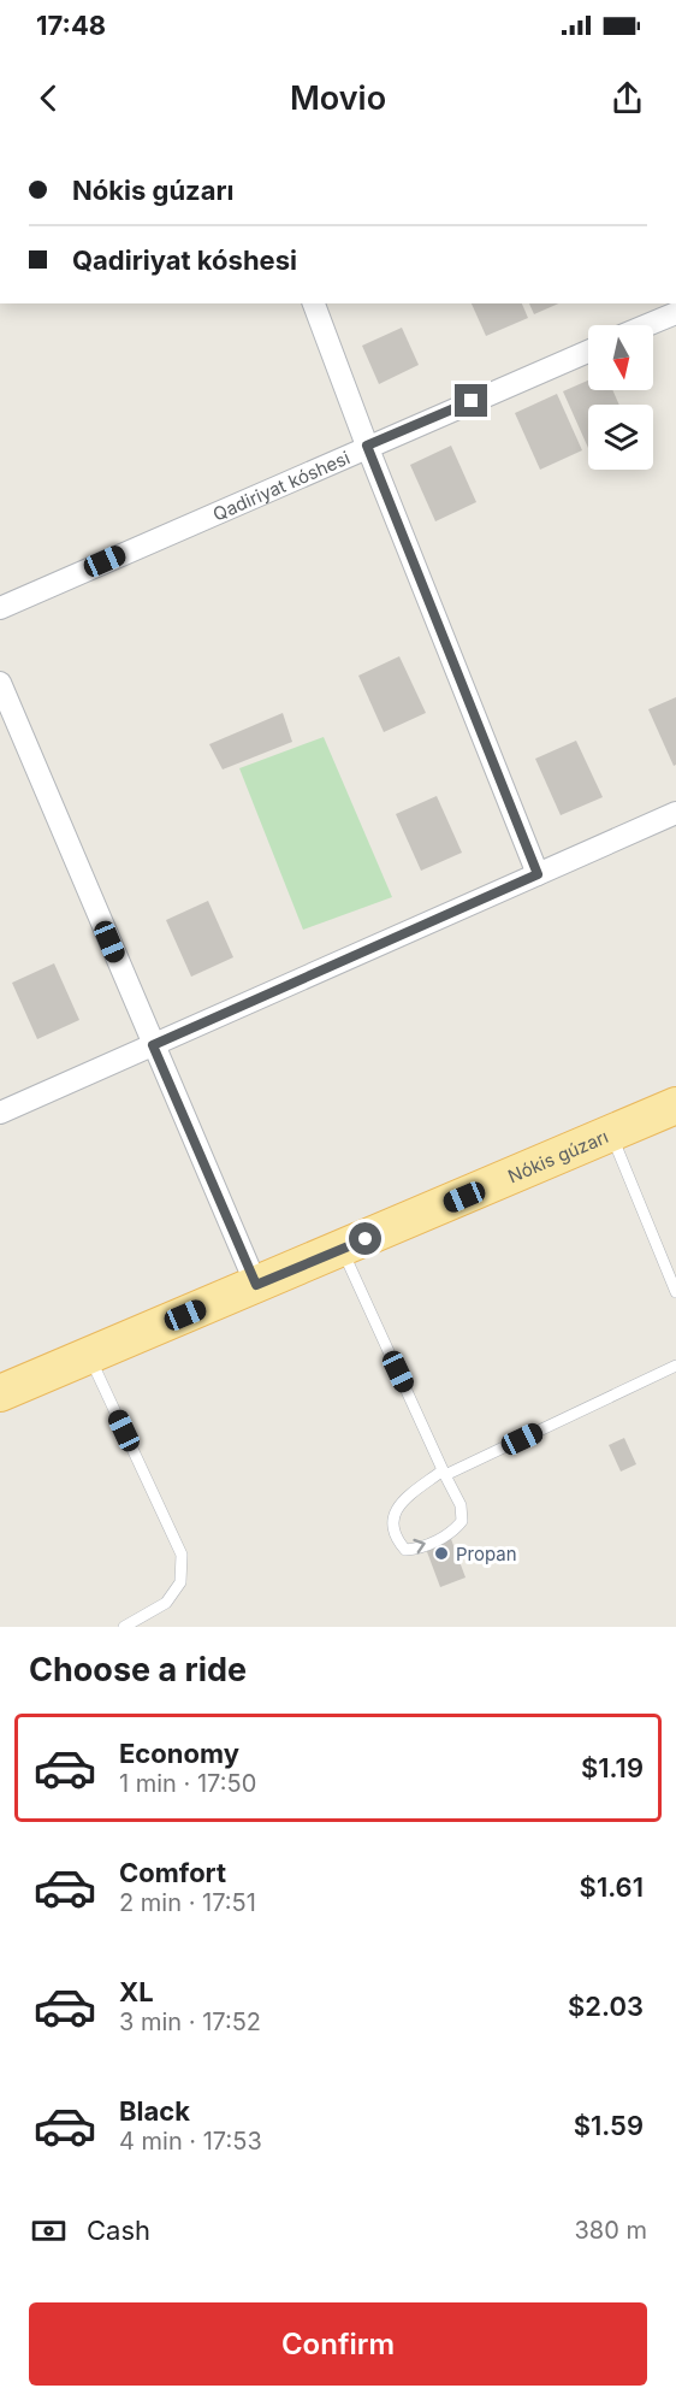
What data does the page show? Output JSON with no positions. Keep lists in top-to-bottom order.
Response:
{
  "streets": {
    "main road": ["Nókis gúzarı"],
    "street": ["Qadiriyat kóshesi"]
  },
  "places": ["Propan"],
  "north": "bottom",
  "page": {
    "status": "17:48",
    "header": "Movio",
    "banner": ["Nókis gúzarı", "Qadiriyat kóshesi"],
    "heading": "Choose a ride",
    "list": [
      {
        "name": "Economy",
        "note": "1 min · 17:50",
        "value": "$1.19"
      },
      {
        "name": "Comfort",
        "note": "2 min · 17:51",
        "value": "$1.61"
      },
      {
        "name": "XL",
        "note": "3 min · 17:52",
        "value": "$2.03"
      },
      {
        "name": "Black",
        "note": "4 min · 17:53",
        "value": "$1.59"
      }
    ],
    "pay": ["Cash", "380 m"],
    "buttons": "Confirm"
  }
}
